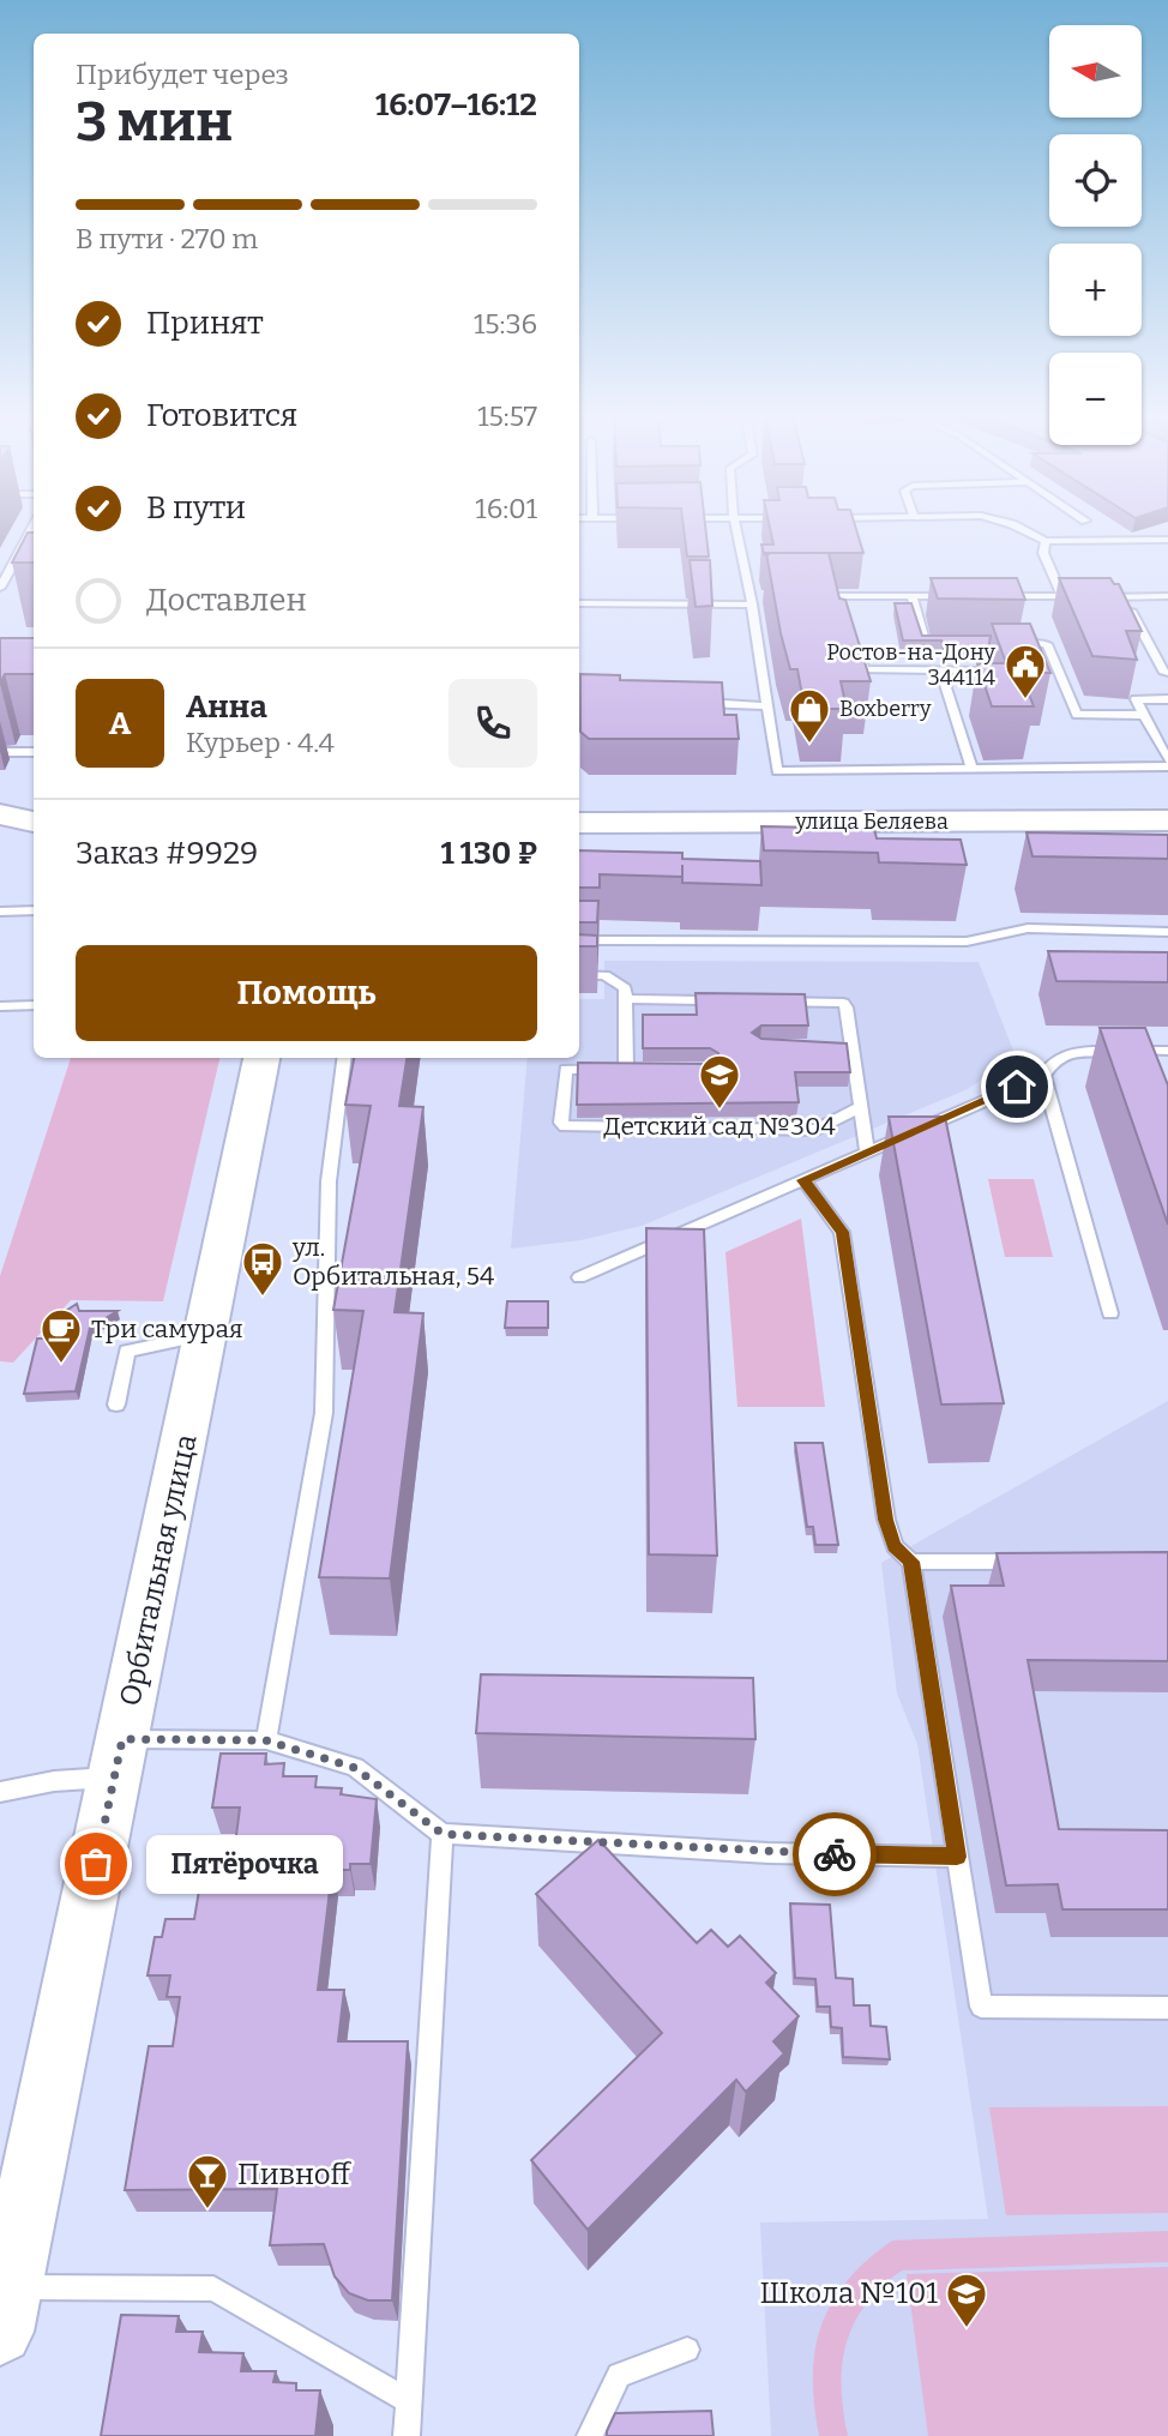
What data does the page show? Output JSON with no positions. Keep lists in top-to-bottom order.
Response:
{
  "streets": {
    "main road": ["улица Беляева", "Орбитальная улица"]
  },
  "places": {
    "public building": ["Ростов-на-Дону 344114"],
    "shop": ["Boxberry"],
    "school or university": ["Детский сад №304", "Школа №101"],
    "bus stop": ["ул. Орбитальная, 54"],
    "cafe": ["Три самурая"],
    "other": ["Пятёрочка"],
    "bar": ["Пивноff"]
  },
  "north": "left",
  "page": {
    "map_buttons": ["+", "−"],
    "heading": ["3 мин", "Прибудет через", "16:07–16:12"],
    "panel": [
      "Анна",
      "Курьер · 4.4",
      "Заказ #9929",
      "1 130 ₽"
    ],
    "bar": "В пути · 270 m",
    "list": [
      ["Принят", "15:36"],
      ["Готовится", "15:57"],
      ["В пути", "16:01"],
      "Доставлен"
    ],
    "round": "А",
    "buttons": "Помощь",
    "bubble": "Пятёрочка"
  }
}
